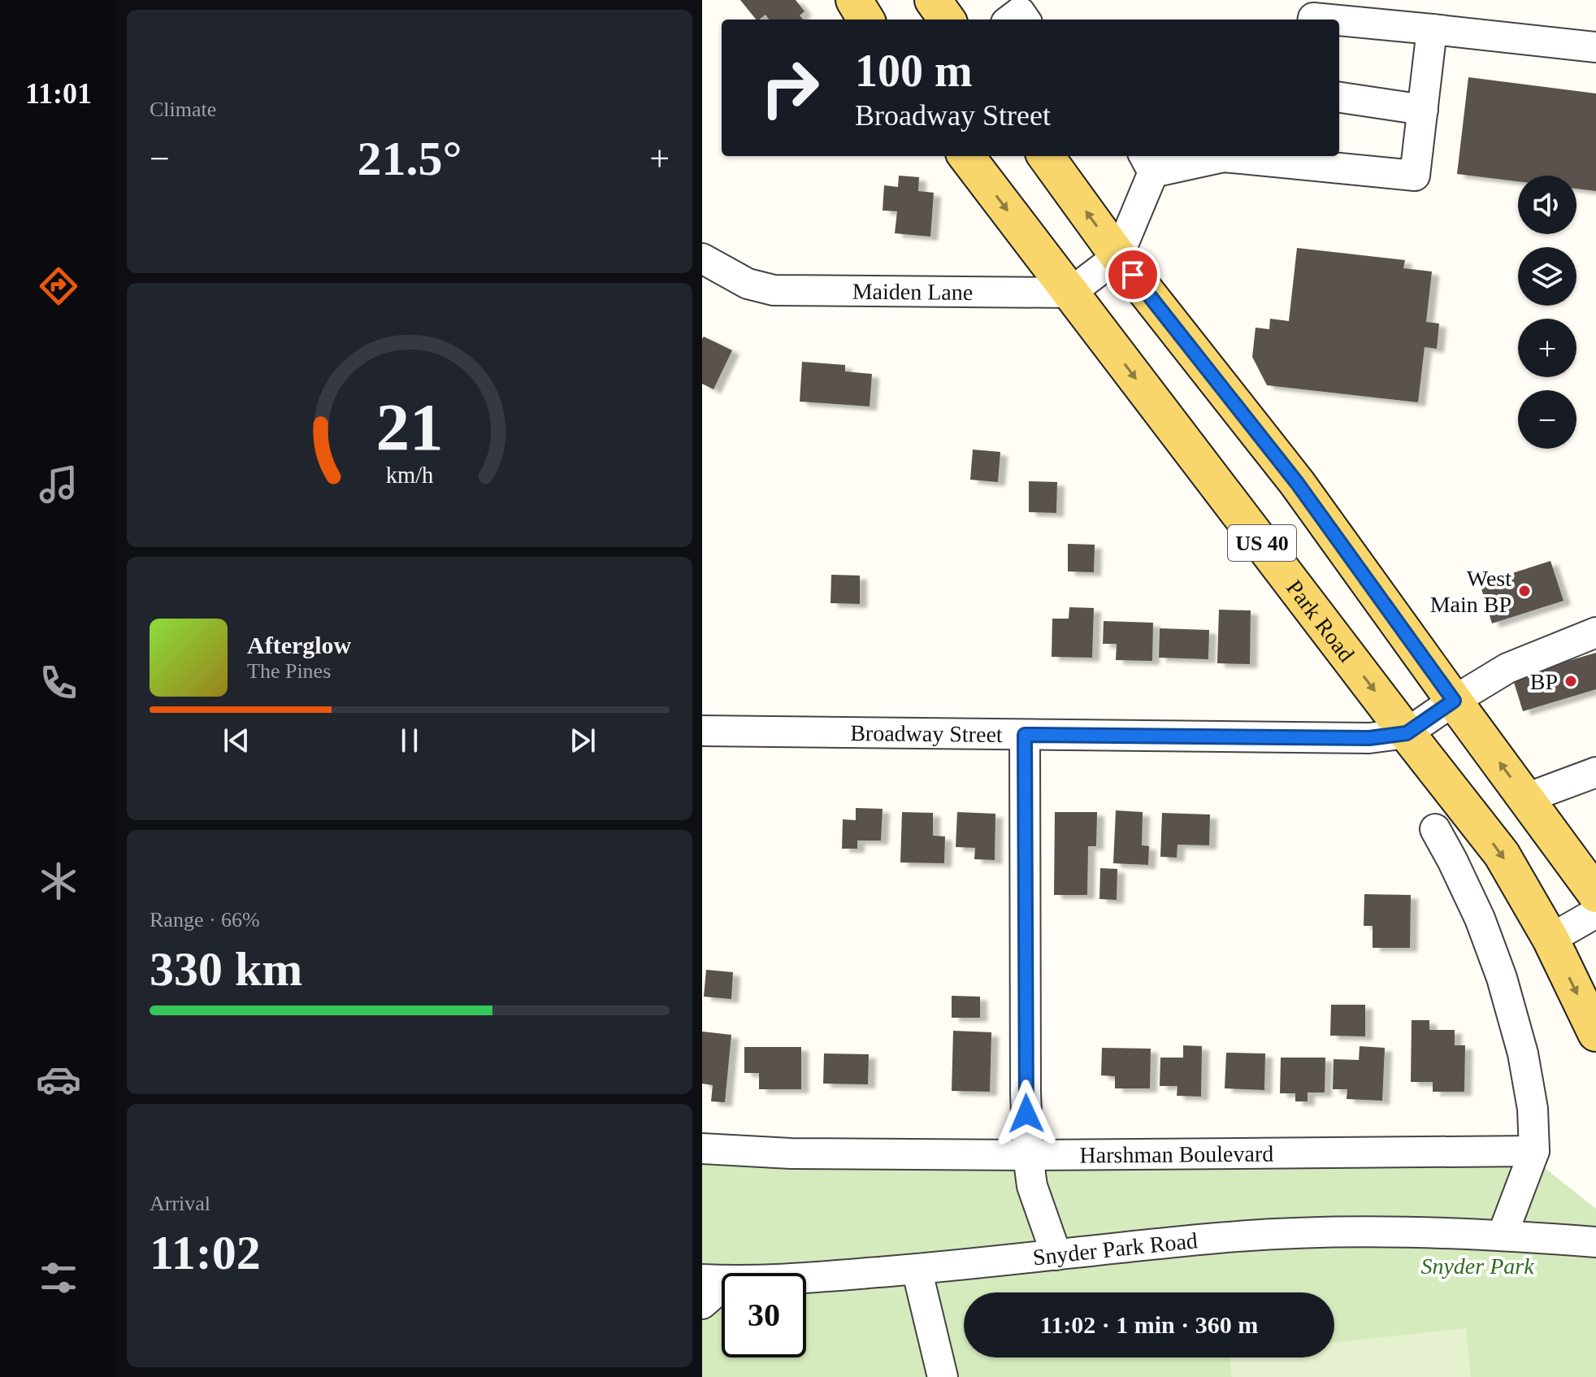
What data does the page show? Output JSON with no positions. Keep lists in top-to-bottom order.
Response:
{
  "streets": {
    "main road": ["US 40", "Park Road"],
    "street": [
      "Maiden Lane",
      "Broadway Street",
      "Harshman Boulevard",
      "Snyder Park Road"
    ]
  },
  "crossings": [
    ["Maiden Lane", "Park Road"],
    ["US 40", "Park Road"],
    ["US 40", "Broadway Street"],
    ["Park Road", "Broadway Street"]
  ],
  "parks": ["Snyder Park"],
  "places": ["West Main BP", "BP"],
  "page": {
    "tabs": "11:01",
    "tile": [
      "Climate",
      ["Range · 66%", "330 km"],
      ["Arrival", "11:02"]
    ],
    "turn": ["100 m", "Broadway Street"],
    "heat": ["−", "21.5°", "+"],
    "map_buttons": ["+", "−"],
    "song": ["Afterglow", "The Pines"],
    "limit": "30",
    "trip": "11:02 · 1 min · 360 m",
    "gauge": ["21", "km/h"]
  }
}
